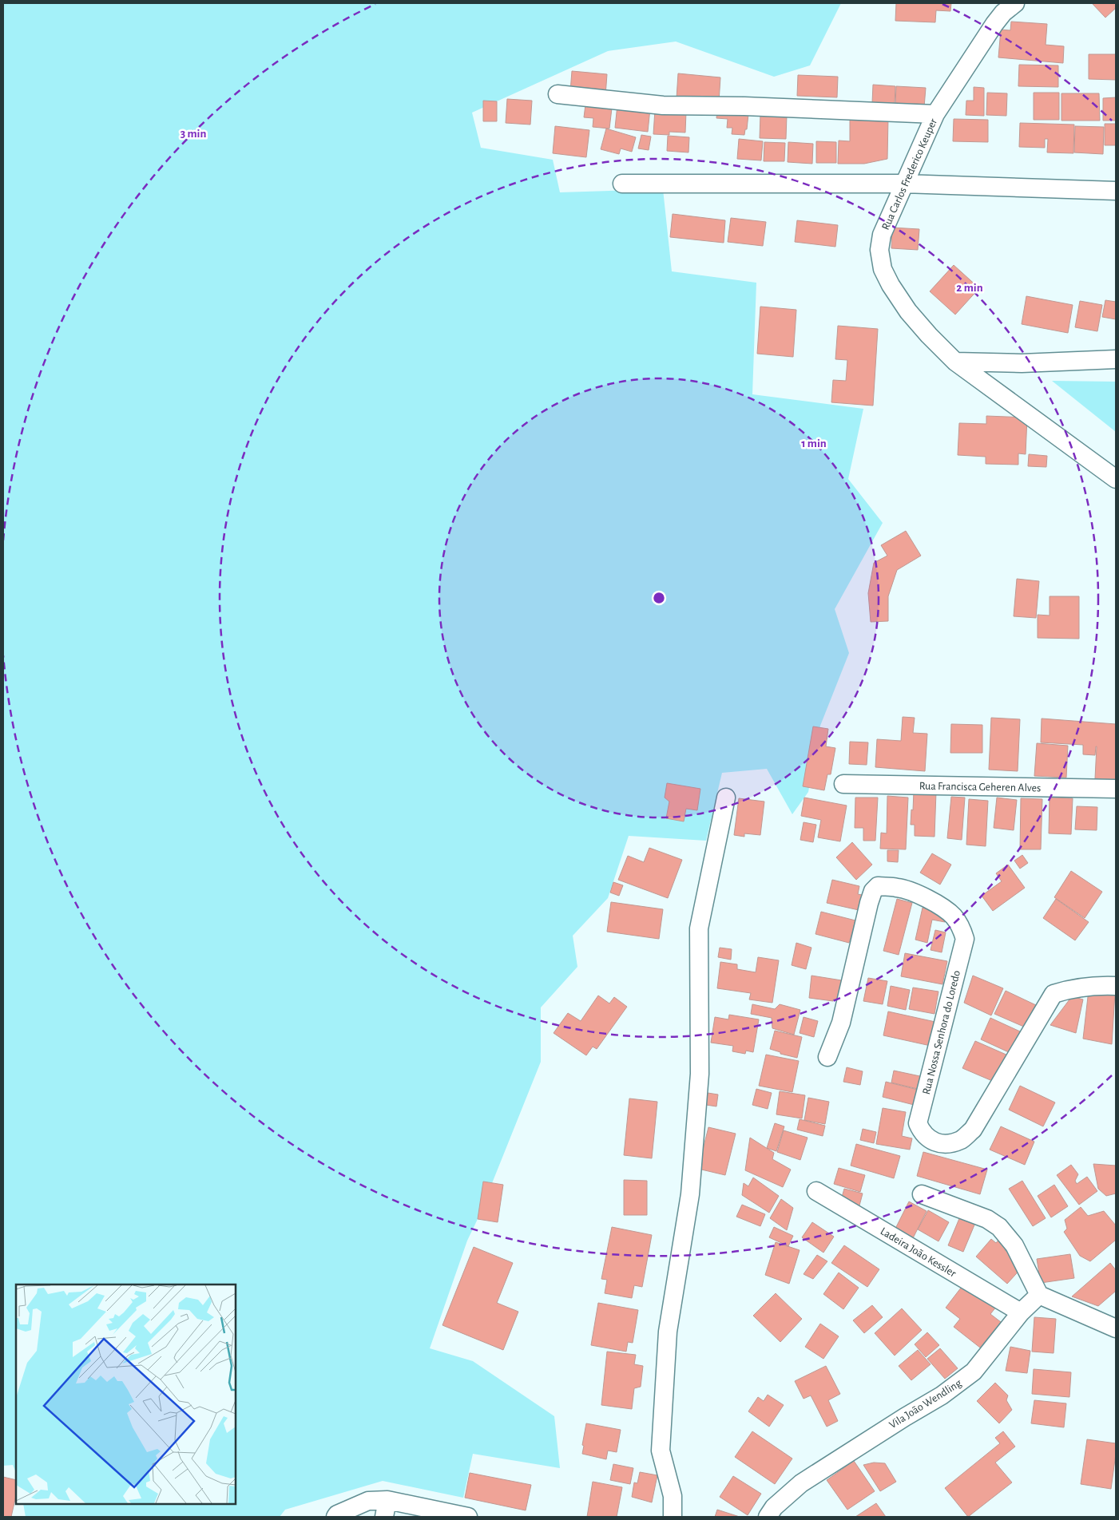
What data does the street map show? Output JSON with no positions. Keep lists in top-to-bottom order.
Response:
{
  "streets": {
    "street": [
      "Rua Carlos Frederico Keuper",
      "Rua Francisca Geheren Alves",
      "Rua Nossa Senhora do Loredo",
      "Ladeira João Kessler",
      "Vila João Wendling"
    ]
  },
  "crossings": [
    ["Ladeira João Kessler", "Vila João Wendling"]
  ],
  "rings": ["3 min", "2 min", "1 min"]
}
